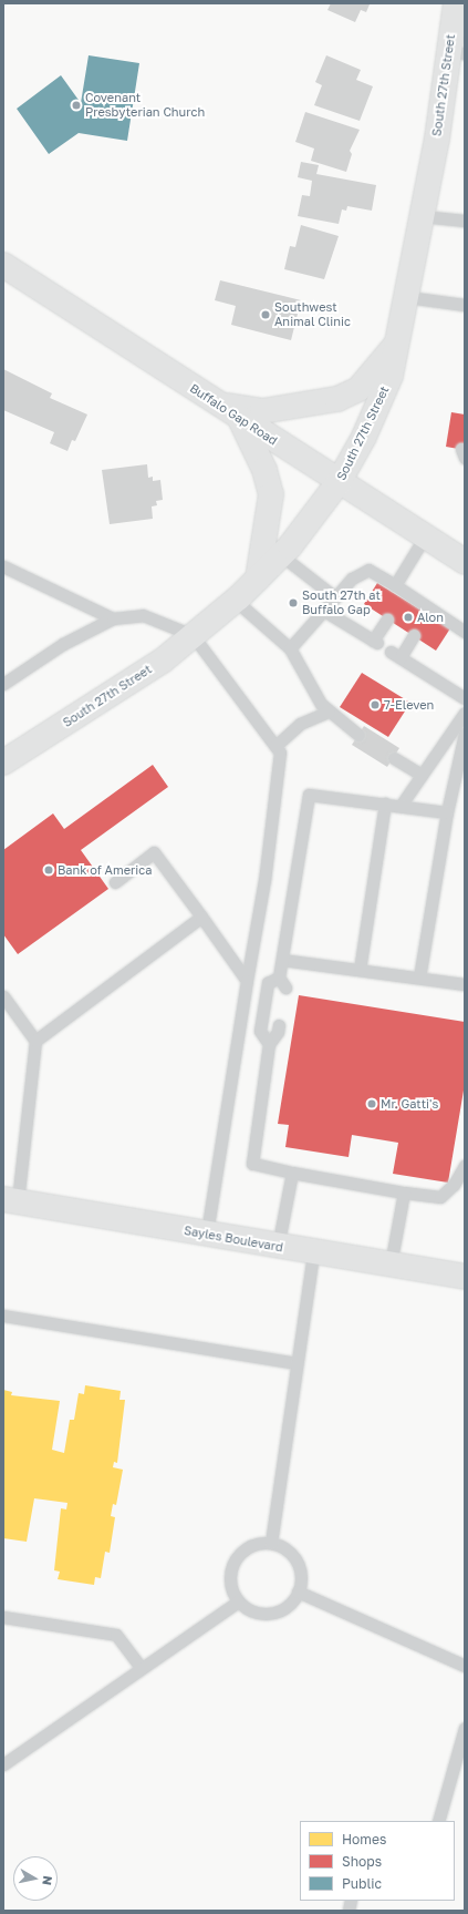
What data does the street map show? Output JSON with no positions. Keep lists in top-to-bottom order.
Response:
{
  "streets": {
    "main road": ["South 27th Street", "Buffalo Gap Road", "Sayles Boulevard"]
  },
  "crossings": [
    ["South 27th Street", "Buffalo Gap Road"]
  ],
  "places": [
    "Covenant Presbyterian Church",
    "Southwest Animal Clinic",
    "South 27th at Buffalo Gap",
    "Alon",
    "7-Eleven",
    "Bank of America",
    "Mr. Gatti's"
  ],
  "legend": ["Homes", "Shops", "Public"],
  "north": "right"
}
